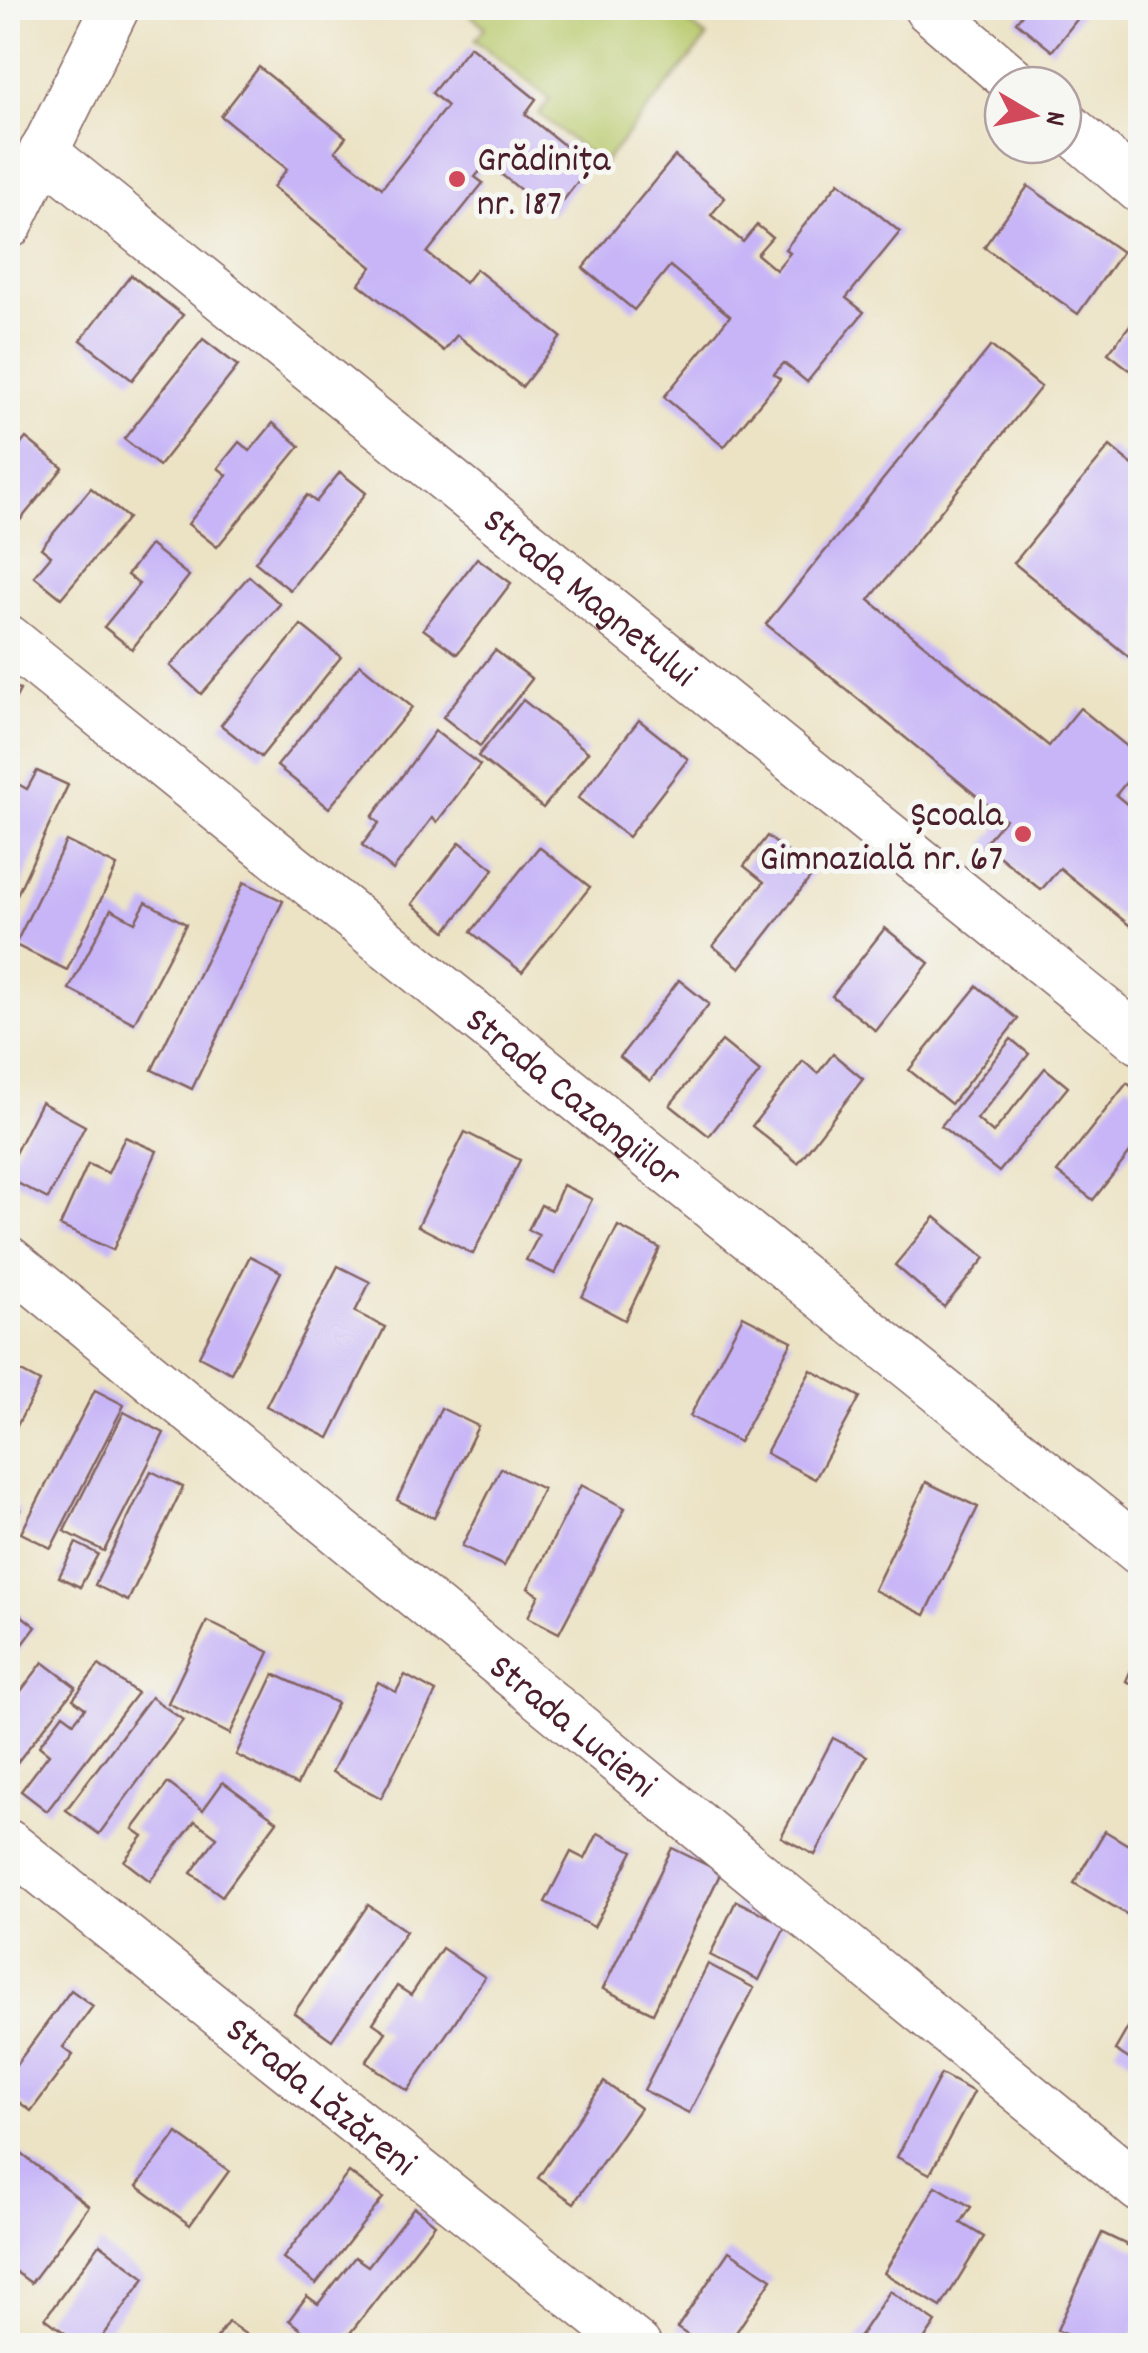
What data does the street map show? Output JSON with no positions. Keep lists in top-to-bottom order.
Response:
{
  "streets": {
    "street": [
      "Strada Magnetului",
      "Strada Cazangiilor",
      "Strada Lucieni",
      "Strada Lăzăreni"
    ]
  },
  "places": ["Grădinița nr. 187", "Școala Gimnazială nr. 67"],
  "north": "right"
}
